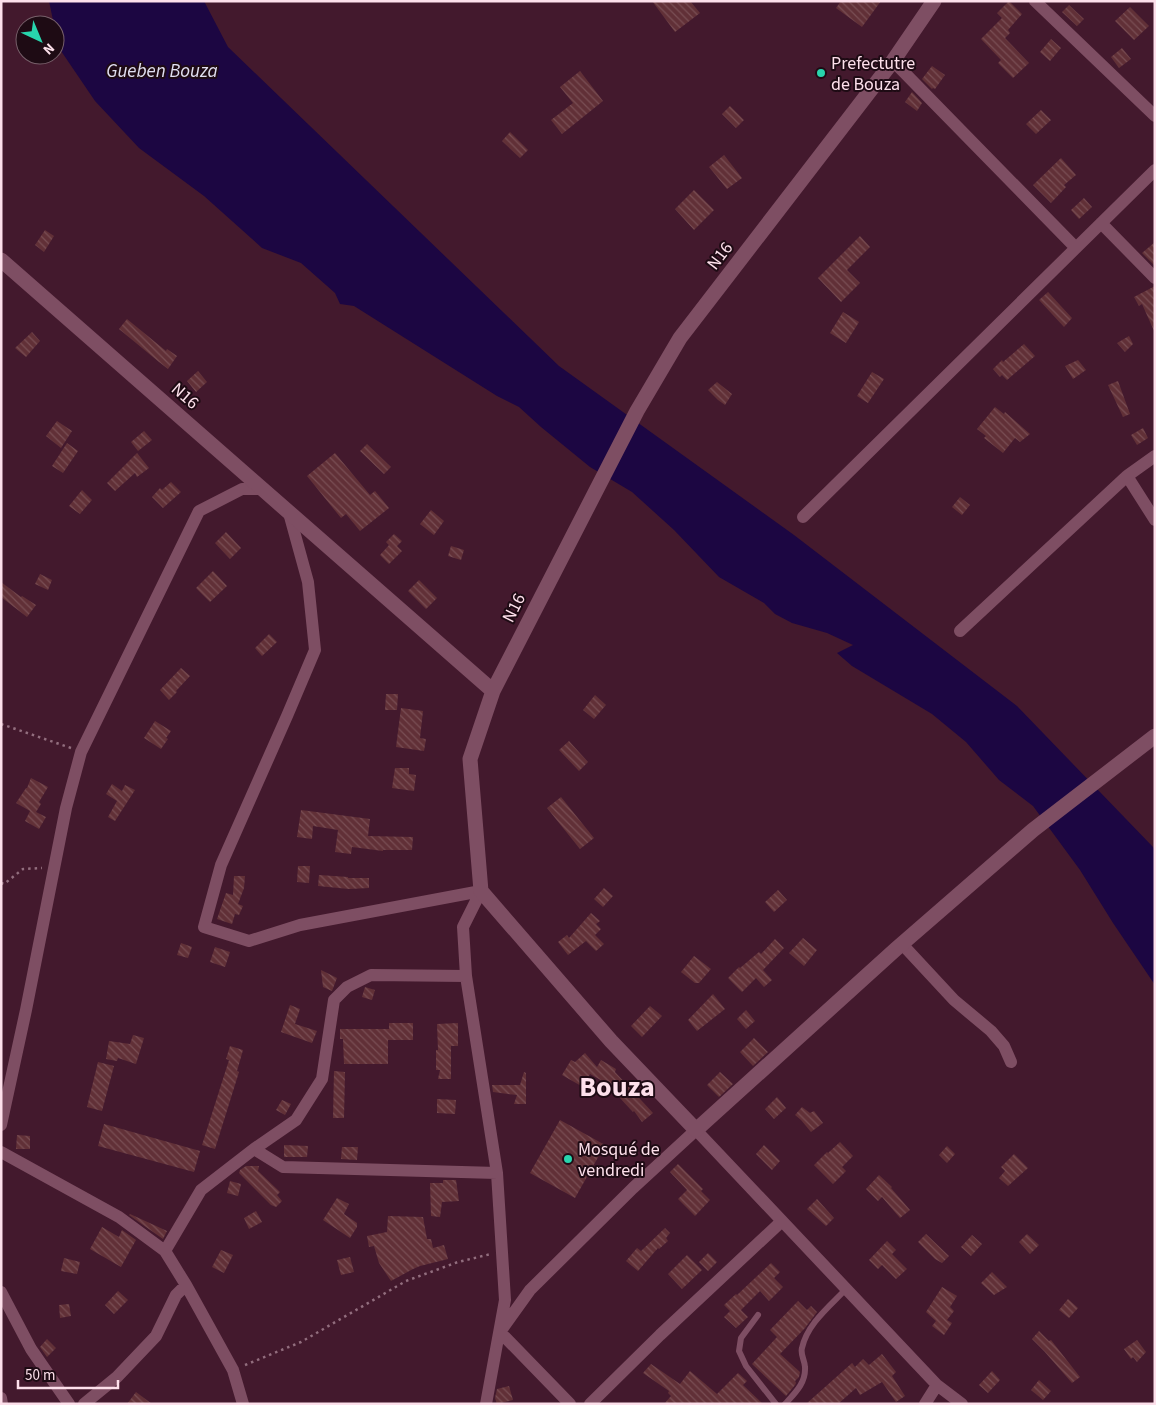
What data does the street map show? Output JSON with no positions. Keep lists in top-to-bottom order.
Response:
{
  "streets": {
    "street": ["N16"]
  },
  "districts": ["Bouza"],
  "water": ["Gueben Bouza"],
  "places": ["Prefectutre de Bouza", "Mosqué de vendredi"],
  "scale_bar": "50 m",
  "north": "bottom right"
}
